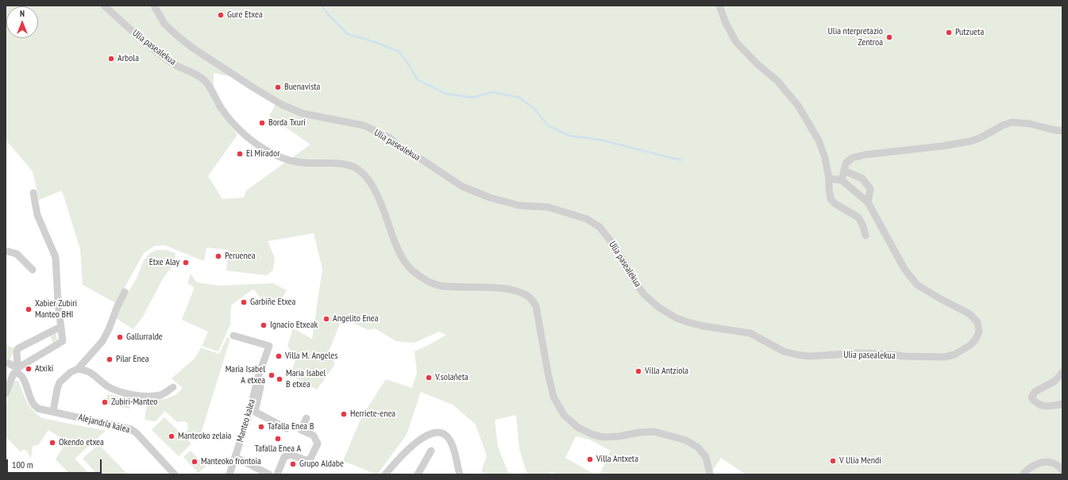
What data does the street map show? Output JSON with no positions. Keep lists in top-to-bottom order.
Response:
{
  "streets": {
    "street": ["Ulia pasealekua", "Manteo kalea", "Alejandría kalea"]
  },
  "places": [
    "Gure Etxea",
    "Putzueta",
    "Ulia nterpretazio Zentroa",
    "Arbola",
    "Buenavista",
    "Borda Txuri",
    "El Mirador",
    "Peruenea",
    "Etxe Alay",
    "Garbiñe Etxea",
    "Xabier Zubiri Manteo BHI",
    "Angelito Enea",
    "Ignacio Etxeak",
    "Gallurralde",
    "Villa M. Angeles",
    "Pilar Enea",
    "Atxiki",
    "Villa Antziola",
    "Maria Isabel A etxea",
    "V.solañeta",
    "Maria Isabel B etxea",
    "Zubiri-Manteo",
    "Herriete-enea",
    "Tafalla Enea B",
    "Manteoko zelaia",
    "Tafalla Enea A",
    "Okendo etxea",
    "Villa Antxeta",
    "V Ulia Mendi",
    "Manteoko frontoia",
    "Grupo Aldabe"
  ],
  "scale_bar": "100 m",
  "north": "top"
}
